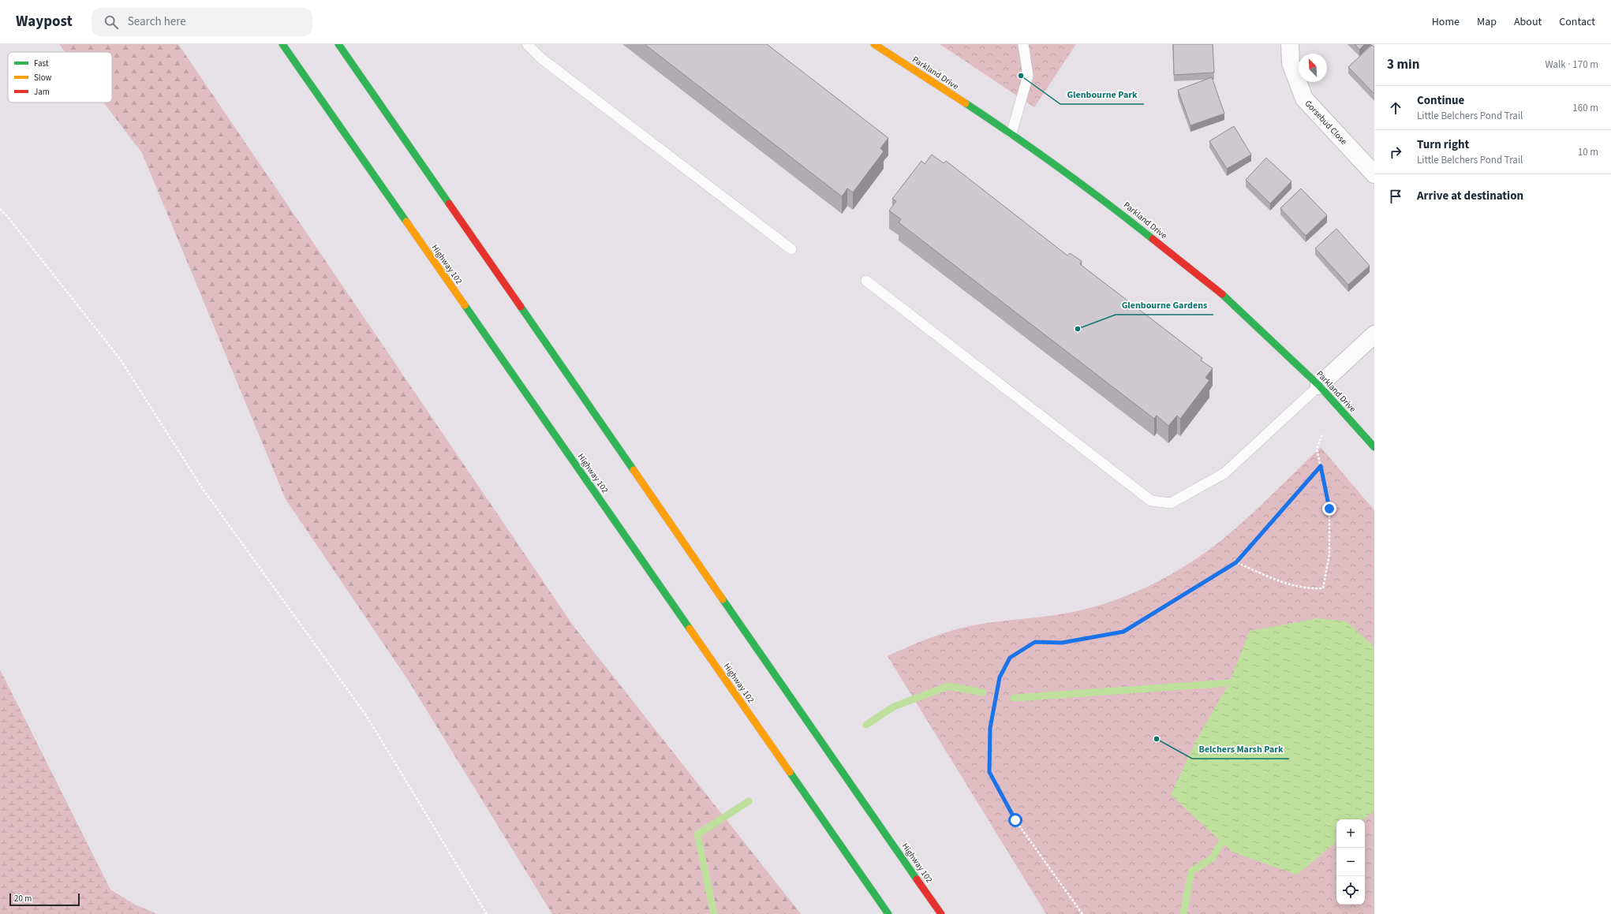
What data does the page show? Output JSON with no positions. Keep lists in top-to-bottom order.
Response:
{
  "streets": {
    "main road": ["Parkland Drive", "Highway 102"],
    "street": ["Gorsebud Close"]
  },
  "places": ["Glenbourne Park", "Glenbourne Gardens", "Belchers Marsh Park"],
  "legend": ["Fast", "Slow", "Jam"],
  "scale_bar": "20 m",
  "north": "top left",
  "page": {
    "header": "Waypost",
    "search": "Search here",
    "nav": [
      "Home",
      "Map",
      "About",
      "Contact"
    ],
    "heading": ["3 min", "Walk · 170 m"],
    "list": [
      ["Continue", "Little Belchers Pond Trail", "160 m"],
      ["Turn right", "Little Belchers Pond Trail", "10 m"],
      "Arrive at destination"
    ],
    "map_buttons": ["+", "−"],
    "scale": "20 m"
  }
}
